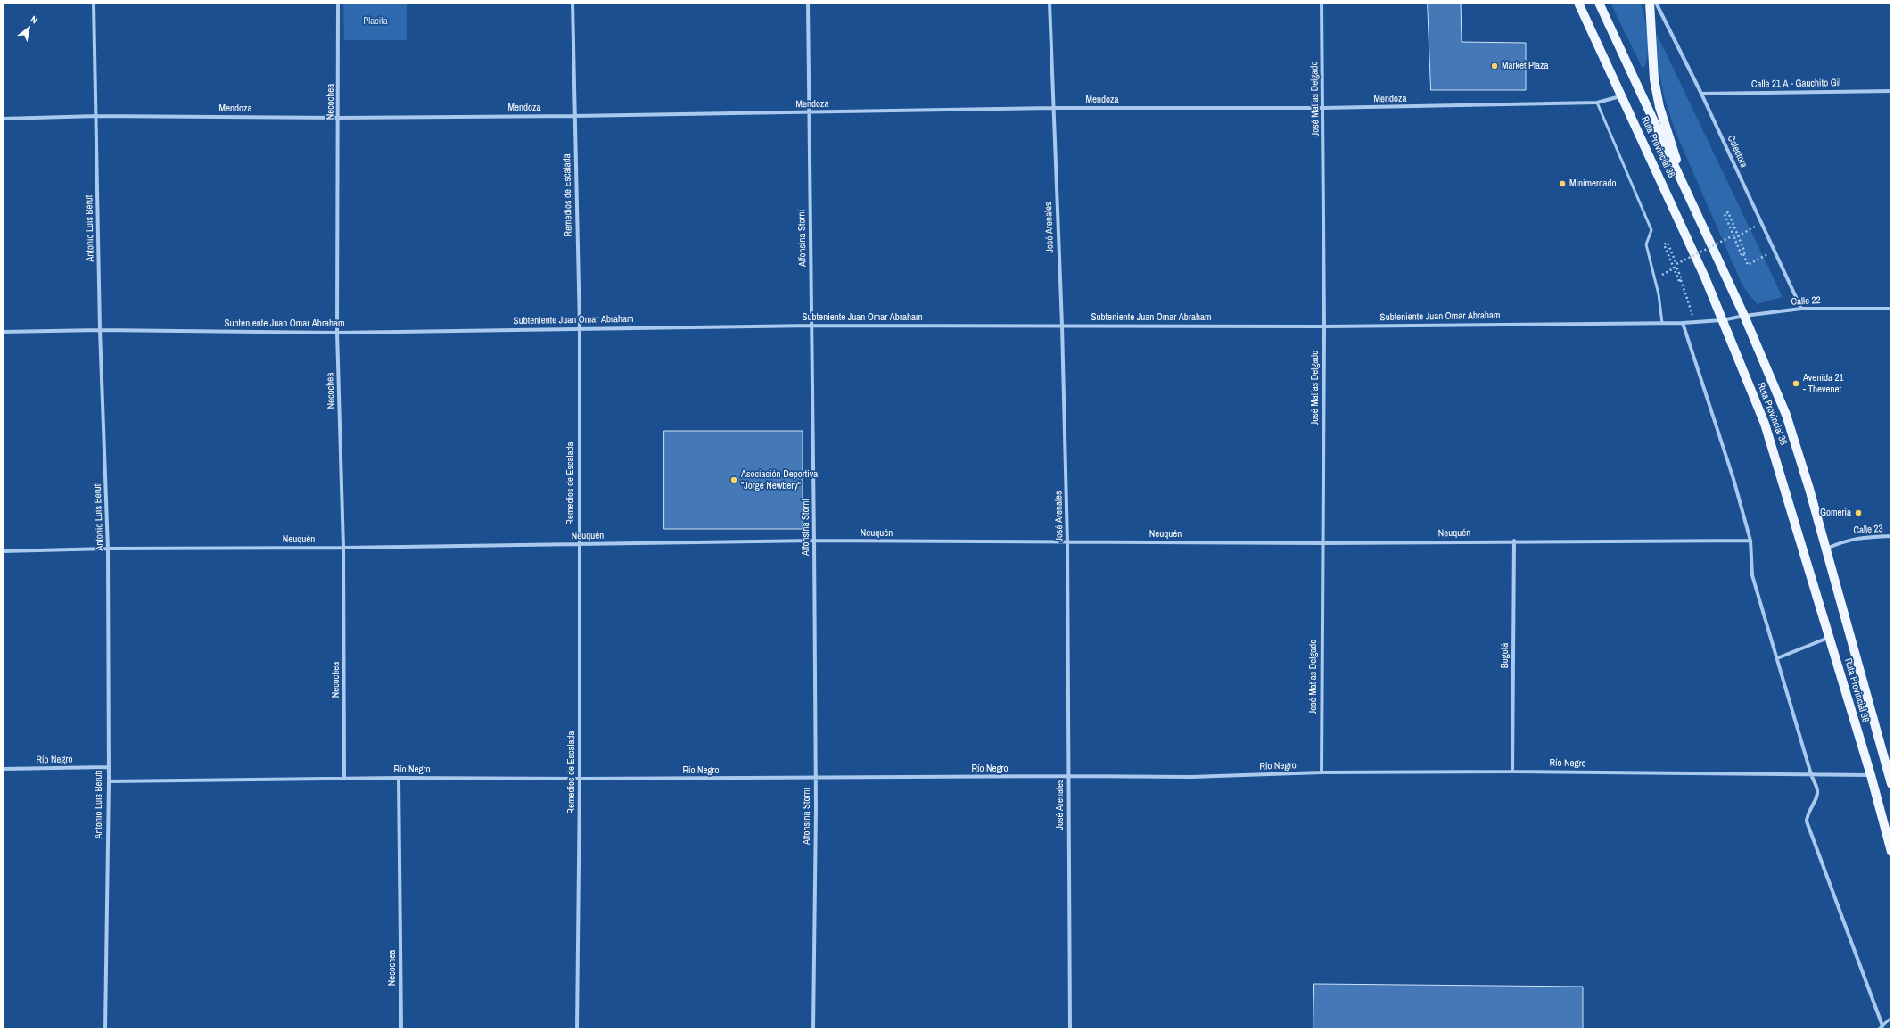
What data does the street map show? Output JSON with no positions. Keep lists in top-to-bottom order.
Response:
{
  "streets": {
    "main road": ["Ruta Provincial 36"],
    "street": [
      "Calle 21 A - Gauchito Gil",
      "José Matías Delgado",
      "Mendoza",
      "Necochea",
      "Colectora",
      "Remedios de Escalada",
      "Antonio Luis Beruti",
      "José Arenales",
      "Alfonsina Storni",
      "Calle 22",
      "Subteniente Juan Omar Abraham",
      "Calle 23",
      "Neuquén",
      "Bogotá",
      "Río Negro"
    ]
  },
  "crossings": [
    ["Calle 21 A - Gauchito Gil", "Colectora"],
    ["José Matías Delgado", "Mendoza"],
    ["José Matías Delgado", "Subteniente Juan Omar Abraham"],
    ["José Matías Delgado", "Neuquén"],
    ["José Matías Delgado", "Río Negro"],
    ["Mendoza", "Necochea"],
    ["Mendoza", "Ruta Provincial 36"],
    ["Mendoza", "Remedios de Escalada"],
    ["Mendoza", "Antonio Luis Beruti"],
    ["Mendoza", "José Arenales"],
    ["Mendoza", "Alfonsina Storni"],
    ["Necochea", "Subteniente Juan Omar Abraham"],
    ["Necochea", "Neuquén"],
    ["Necochea", "Río Negro"],
    ["Ruta Provincial 36", "Calle 22"],
    ["Ruta Provincial 36", "Subteniente Juan Omar Abraham"],
    ["Ruta Provincial 36", "Calle 23"],
    ["Ruta Provincial 36", "Río Negro"],
    ["Colectora", "Calle 22"],
    ["Remedios de Escalada", "Subteniente Juan Omar Abraham"],
    ["Remedios de Escalada", "Neuquén"],
    ["Remedios de Escalada", "Río Negro"],
    ["Antonio Luis Beruti", "Subteniente Juan Omar Abraham"],
    ["Antonio Luis Beruti", "Neuquén"],
    ["Antonio Luis Beruti", "Río Negro"],
    ["José Arenales", "Subteniente Juan Omar Abraham"],
    ["José Arenales", "Neuquén"],
    ["José Arenales", "Río Negro"],
    ["Alfonsina Storni", "Subteniente Juan Omar Abraham"],
    ["Alfonsina Storni", "Neuquén"],
    ["Alfonsina Storni", "Río Negro"],
    ["Calle 22", "Subteniente Juan Omar Abraham"],
    ["Neuquén", "Bogotá"],
    ["Bogotá", "Río Negro"]
  ],
  "parks": ["Placita"],
  "places": [
    "Market Plaza",
    "Minimercado",
    "Avenida 21 - Thevenet",
    "Asociación Deportiva \"Jorge Newbery\"",
    "Gomeria"
  ],
  "north": "top right"
}
